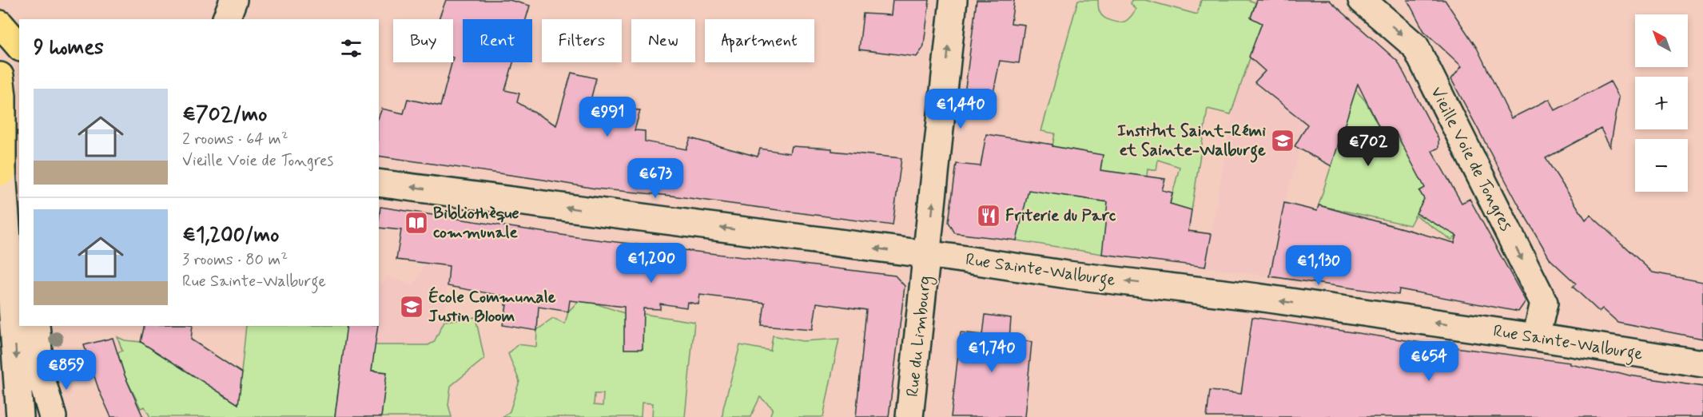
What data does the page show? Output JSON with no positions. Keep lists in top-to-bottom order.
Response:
{
  "streets": {
    "street": ["Vieille Voie de Tongres", "Rue Sainte-Walburge", "Rue du Limbourg"]
  },
  "crossings": [
    ["Vieille Voie de Tongres", "Rue Sainte-Walburge"],
    ["Rue Sainte-Walburge", "Rue du Limbourg"]
  ],
  "one_way": ["Vieille Voie de Tongres", "Rue Sainte-Walburge", "Rue du Limbourg"],
  "places": {
    "school or university": ["Institut Saint-Rémi et Sainte-Walburge", "École Communale Justin Bloom"],
    "restaurant": ["Friterie du Parc"],
    "library": ["Bibliothèque communale"]
  },
  "north": "top left",
  "page": {
    "map_buttons": ["+", "−"],
    "chip": [
      "Buy",
      "Rent",
      "Filters",
      "New",
      "Apartment"
    ],
    "heading": "9 homes",
    "list": [
      {
        "name": "€702/mo",
        "note": "2 rooms · 64 m² · Vieille Voie de Tongres"
      },
      {
        "name": "€1,200/mo",
        "note": "3 rooms · 80 m² · Rue Sainte-Walburge"
      }
    ],
    "price": [
      "€1,440",
      "€991",
      "€702",
      "€673",
      "€1,200",
      "€1,130",
      "€1,740",
      "€654",
      "€859"
    ]
  }
}
